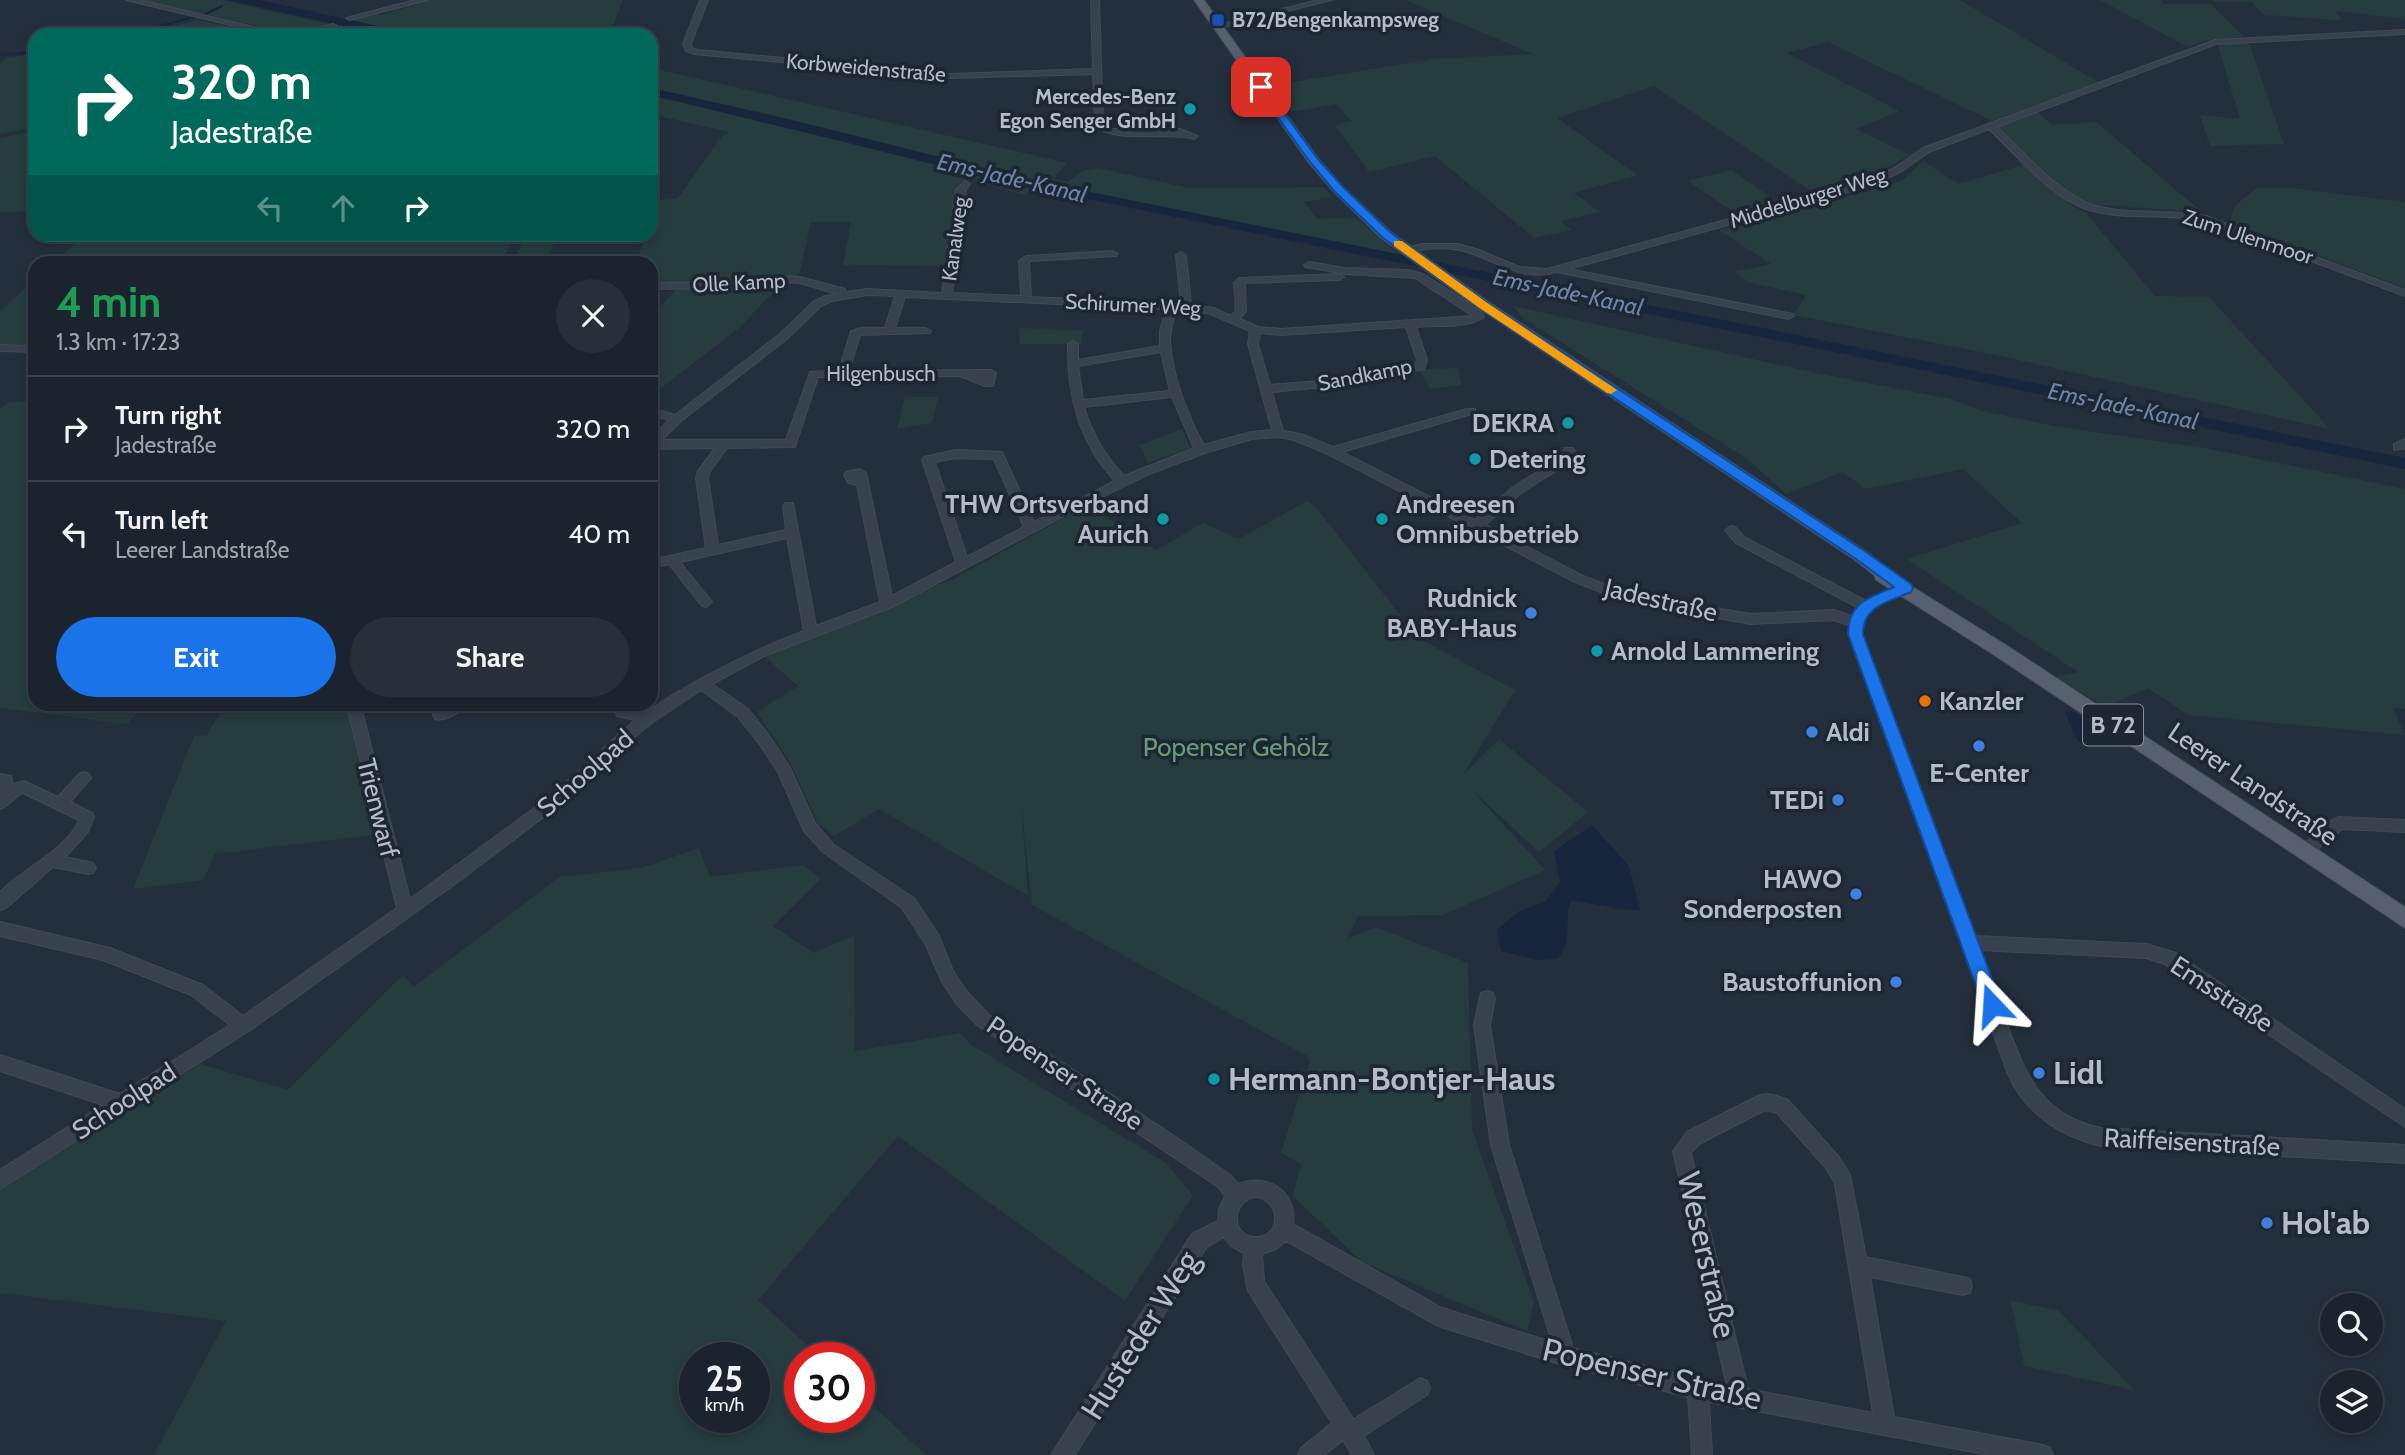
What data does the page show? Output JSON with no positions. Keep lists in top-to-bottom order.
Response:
{
  "streets": {
    "main road": ["B 72", "Leerer Landstraße"],
    "street": [
      "Korbweidenstraße",
      "Middelburger Weg",
      "Zum Ulenmoor",
      "Kanalweg",
      "Olle Kamp",
      "Schirumer Weg",
      "Hilgenbusch",
      "Sandkamp",
      "Jadestraße",
      "Schoolpad",
      "Trienwarf",
      "Emsstraße",
      "Popenser Straße",
      "Raiffeisenstraße",
      "Weserstraße",
      "Husteder Weg"
    ]
  },
  "crossings": [
    ["Middelburger Weg", "Zum Ulenmoor"],
    ["Middelburger Weg", "Leerer Landstraße"],
    ["Kanalweg", "Schirumer Weg"],
    ["Olle Kamp", "Schirumer Weg"],
    ["Schirumer Weg", "Sandkamp"],
    ["Jadestraße", "Schoolpad"],
    ["Jadestraße", "Raiffeisenstraße"],
    ["Schoolpad", "Trienwarf"],
    ["Schoolpad", "Popenser Straße"],
    ["Emsstraße", "Raiffeisenstraße"],
    ["Popenser Straße", "Weserstraße"],
    ["Popenser Straße", "Husteder Weg"]
  ],
  "water": ["Ems-Jade-Kanal"],
  "parks": ["Popenser Gehölz"],
  "places": {
    "transit": ["B72/Bengenkampsweg"],
    "other": [
      "Mercedes-Benz Egon Senger GmbH",
      "DEKRA",
      "Detering",
      "THW Ortsverband Aurich",
      "Andreesen Omnibusbetrieb",
      "Rudnick BABY-Haus",
      "Arnold Lammering",
      "Kanzler",
      "Aldi",
      "E-Center",
      "TEDi",
      "HAWO Sonderposten",
      "Baustoffunion",
      "Lidl",
      "Hermann-Bontjer-Haus",
      "Hol'ab"
    ]
  },
  "page": {
    "turn": ["320 m", "Jadestraße"],
    "heading": ["4 min", "1.3 km · 17:23"],
    "list": [
      {
        "name": "Turn right",
        "note": "Jadestraße",
        "value": "320 m"
      },
      {
        "name": "Turn left",
        "note": "Leerer Landstraße",
        "value": "40 m"
      }
    ],
    "buttons": ["Exit", "Share"],
    "speed": "25 km/h",
    "limit": "30"
  }
}
